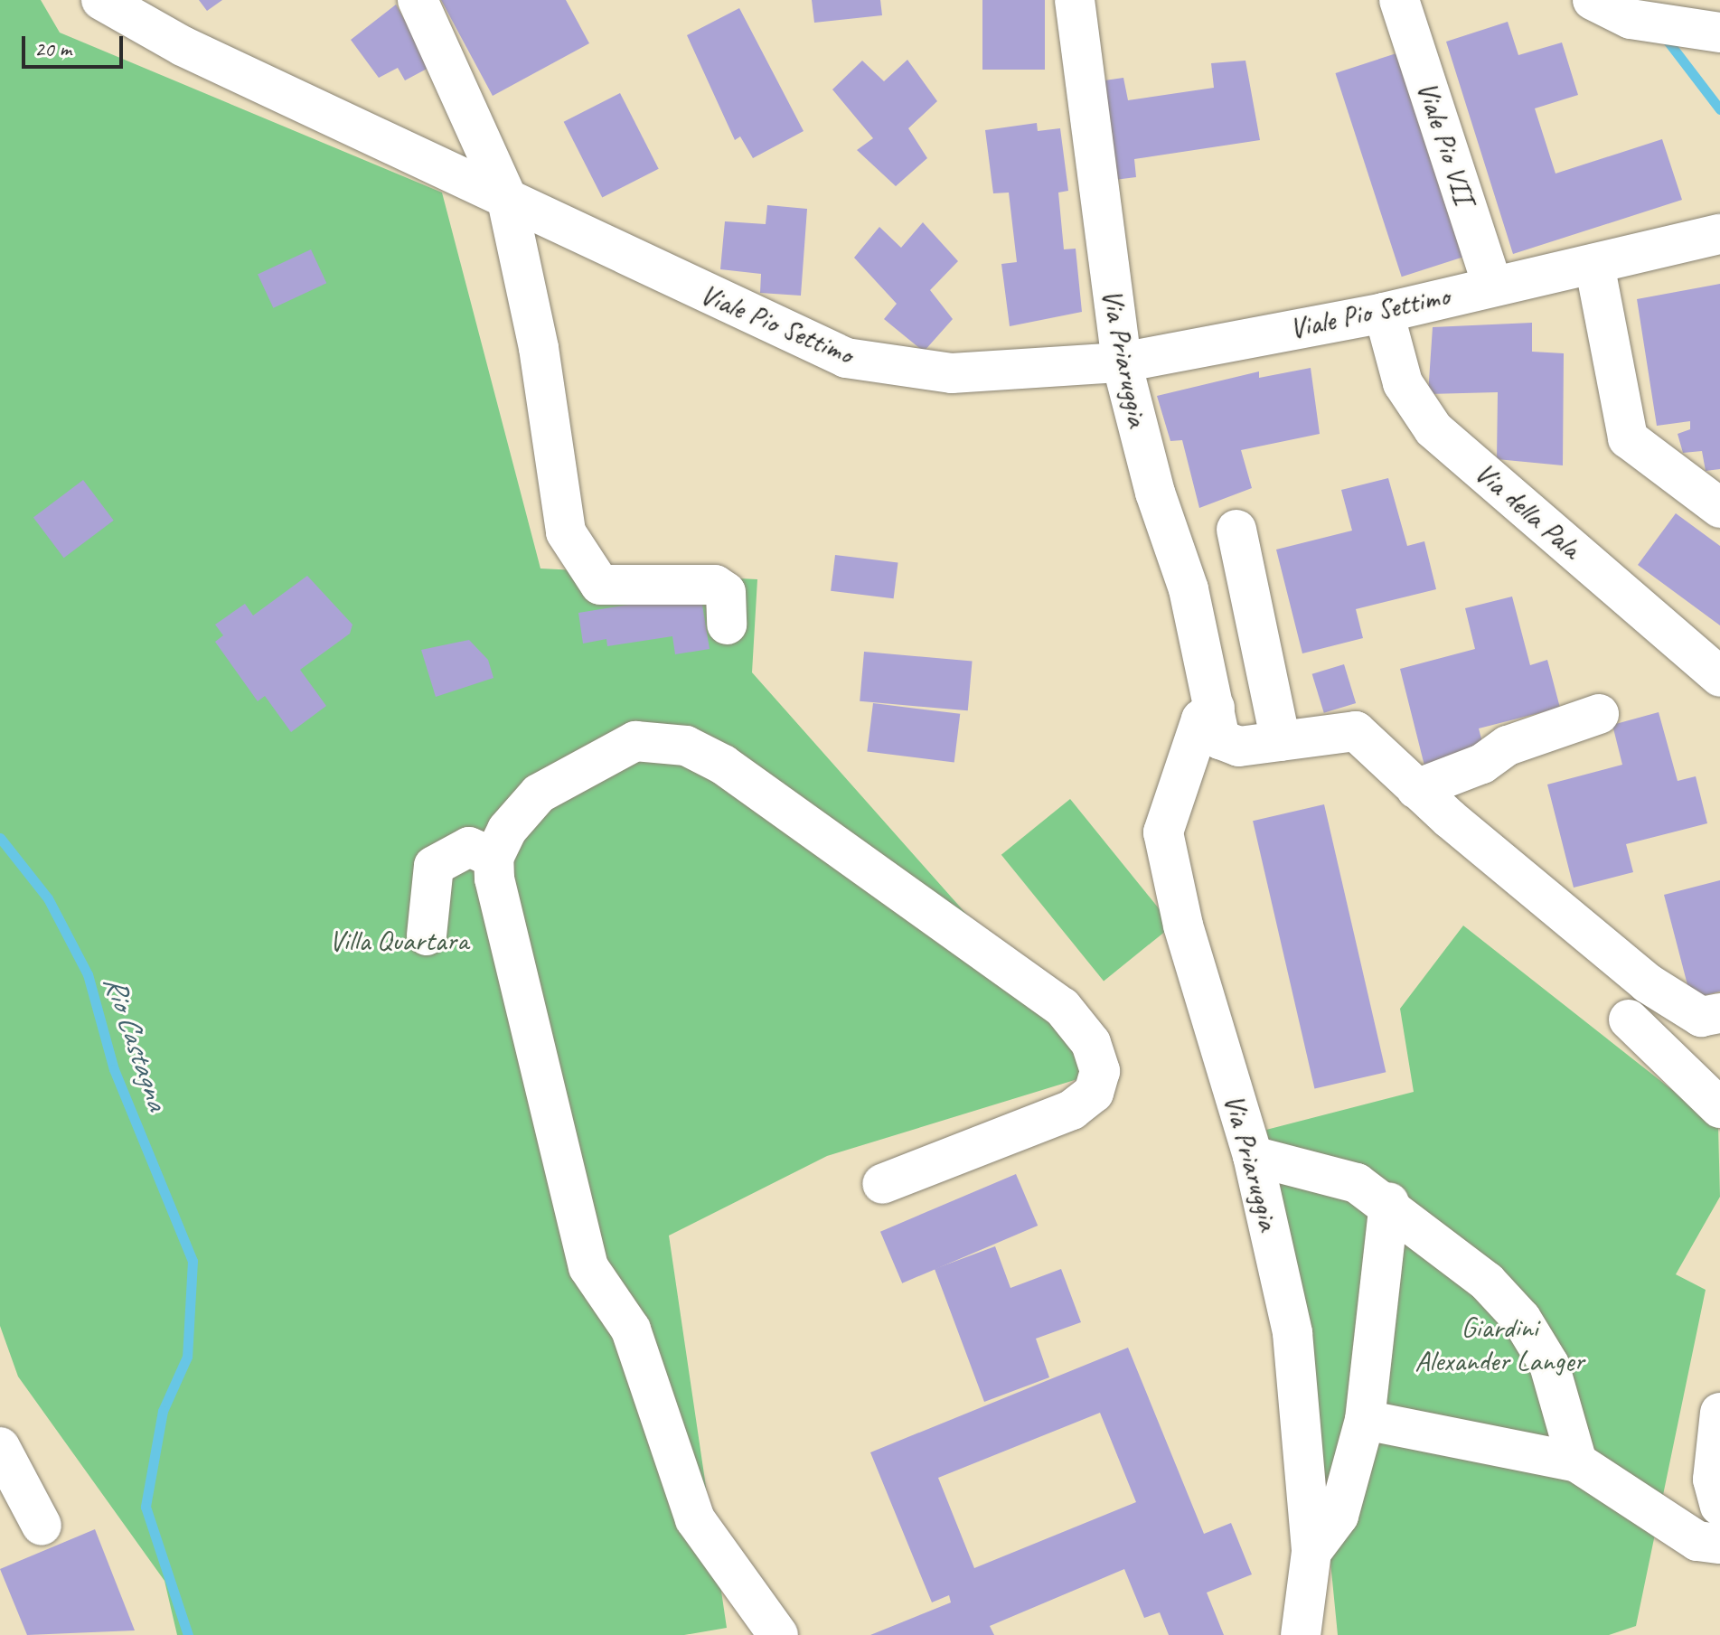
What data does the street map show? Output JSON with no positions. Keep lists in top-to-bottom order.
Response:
{
  "streets": {
    "street": [
      "Viale Pio VII",
      "Viale Pio Settimo",
      "Via Priaruggia",
      "Via della Pala"
    ]
  },
  "crossings": [
    ["Viale Pio VII", "Viale Pio Settimo"],
    ["Viale Pio Settimo", "Via Priaruggia"],
    ["Viale Pio Settimo", "Via della Pala"]
  ],
  "water": ["Rio Castagna"],
  "parks": ["Villa Quartara", "Giardini Alexander Langer"],
  "scale_bar": "20 m"
}
